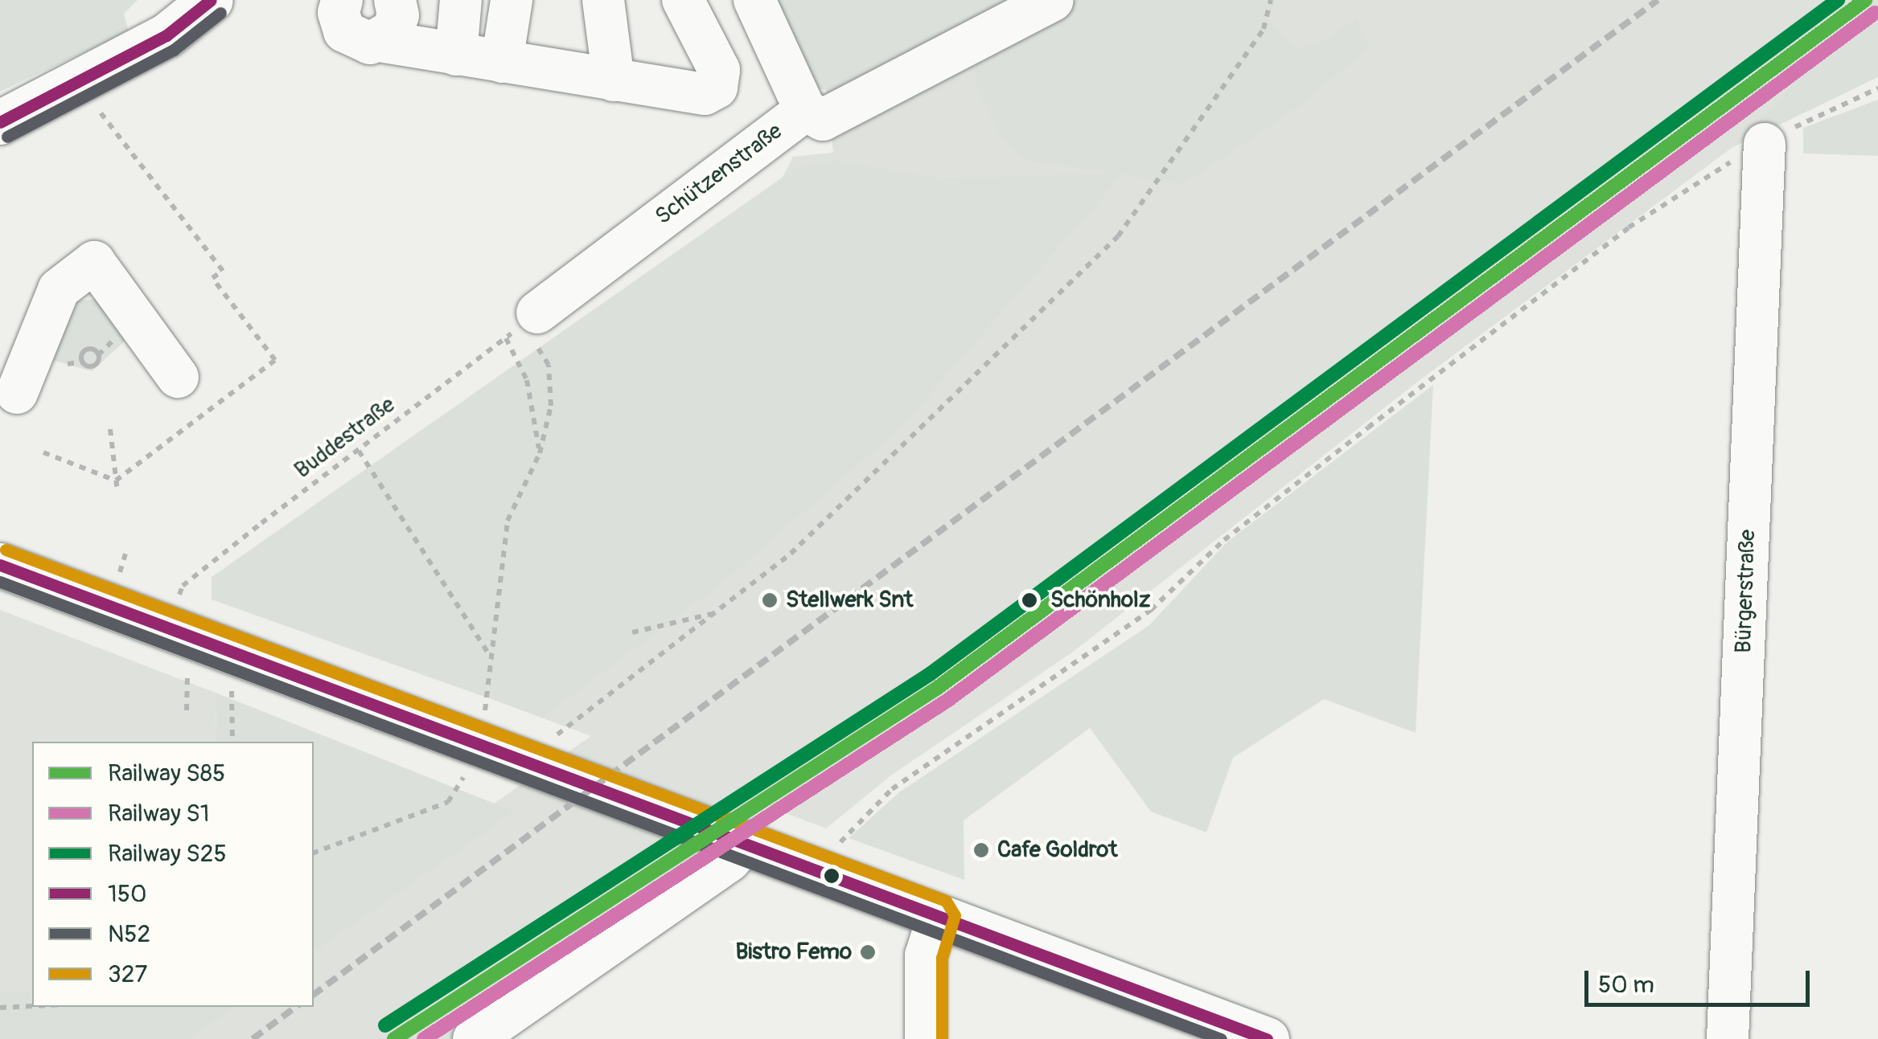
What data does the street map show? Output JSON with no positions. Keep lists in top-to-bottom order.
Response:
{
  "streets": {
    "street": ["Schützenstraße", "Bürgerstraße"],
    "path": ["Buddestraße"]
  },
  "crossings": [
    ["Schützenstraße", "Buddestraße"]
  ],
  "places": [
    "Stellwerk Snt",
    "Schönholz",
    "Cafe Goldrot",
    "Bistro Femo"
  ],
  "lines": [
    "rail line S85",
    "rail line S25",
    "transit line 150",
    "rail line S1",
    "transit line N52",
    "transit line 327"
  ],
  "legend": [
    "Railway S85",
    "Railway S1",
    "Railway S25",
    "150",
    "N52",
    "327"
  ],
  "scale_bar": "50 m"
}
